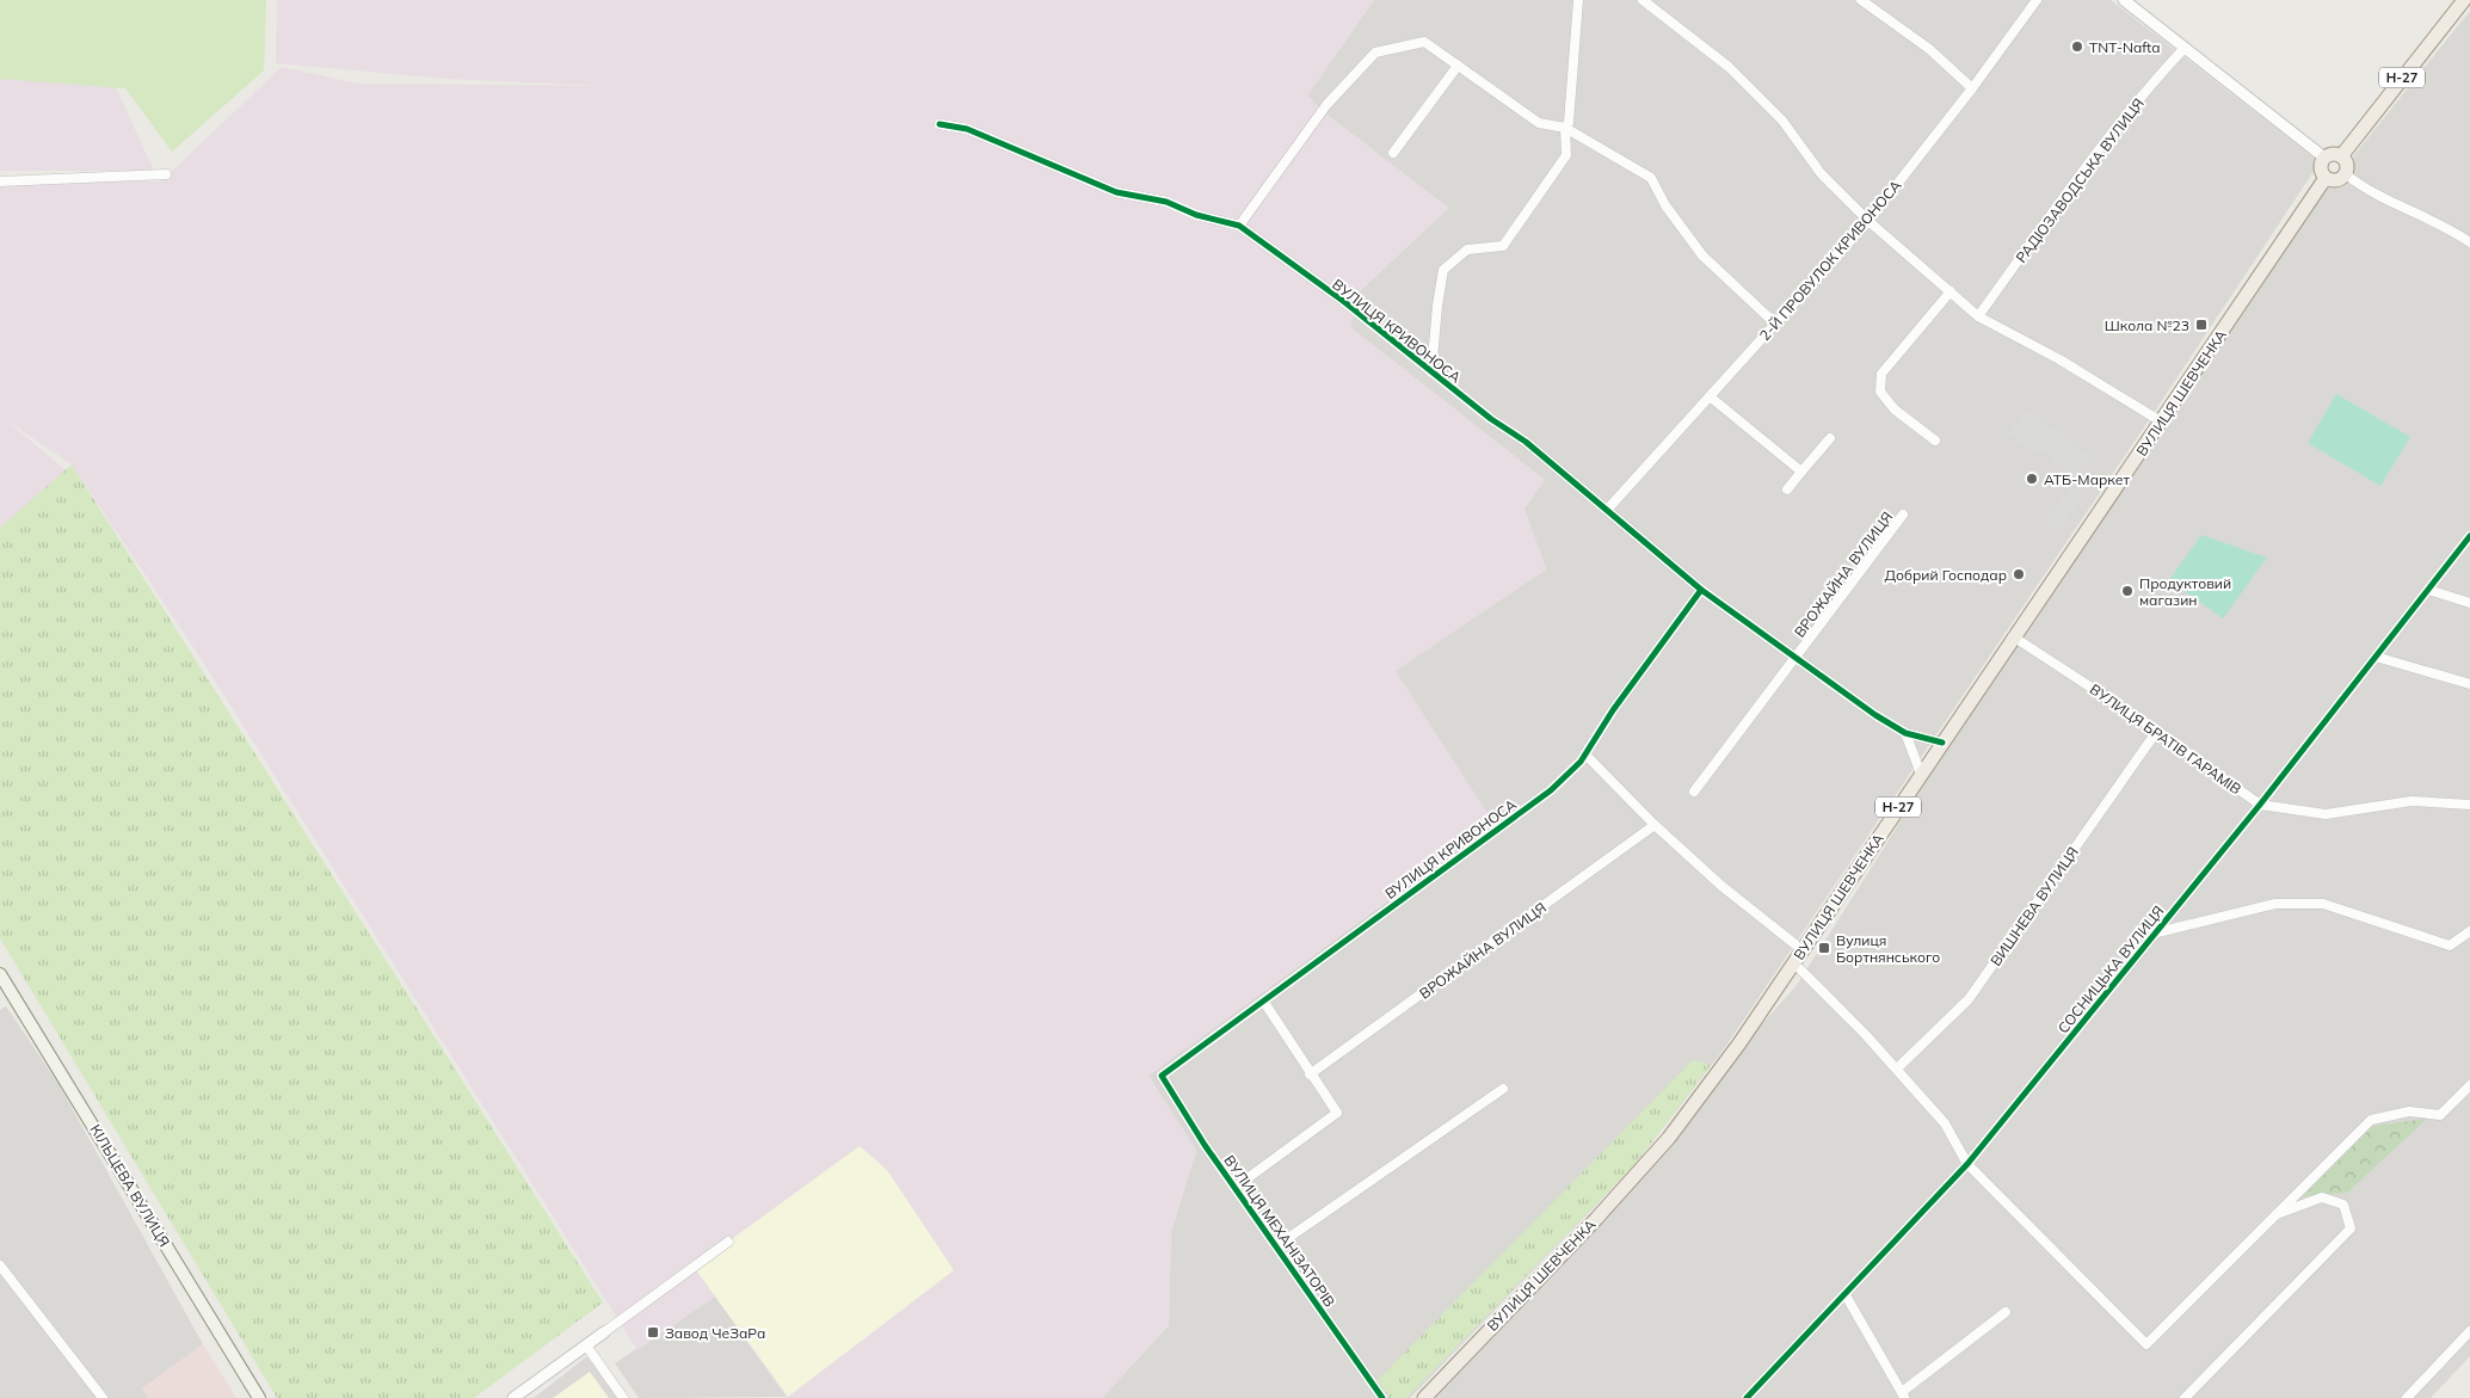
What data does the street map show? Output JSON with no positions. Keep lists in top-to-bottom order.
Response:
{
  "streets": {
    "main road": ["Н-27", "ВУЛИЦЯ ШЕВЧЕНКА", "КІЛЬЦЕВА ВУЛИЦЯ"],
    "street": [
      "РАДІОЗАВОДСЬКА ВУЛИЦЯ",
      "2-Й ПРОВУЛОК КРИВОНОСА",
      "ВУЛИЦЯ КРИВОНОСА",
      "ВРОЖАЙНА ВУЛИЦЯ",
      "ВУЛИЦЯ БРАТІВ ГАРАМІВ",
      "ВИШНЕВА ВУЛИЦЯ",
      "СОСНИЦЬКА ВУЛИЦЯ",
      "ВУЛИЦЯ МЕХАНІЗАТОРІВ"
    ]
  },
  "crossings": [
    ["Н-27", "ВУЛИЦЯ ШЕВЧЕНКА"],
    ["2-Й ПРОВУЛОК КРИВОНОСА", "ВУЛИЦЯ КРИВОНОСА"],
    ["ВУЛИЦЯ КРИВОНОСА", "ВУЛИЦЯ ШЕВЧЕНКА"],
    ["ВУЛИЦЯ КРИВОНОСА", "ВРОЖАЙНА ВУЛИЦЯ"],
    ["ВУЛИЦЯ КРИВОНОСА", "ВУЛИЦЯ МЕХАНІЗАТОРІВ"],
    ["ВУЛИЦЯ ШЕВЧЕНКА", "ВУЛИЦЯ БРАТІВ ГАРАМІВ"],
    ["ВУЛИЦЯ БРАТІВ ГАРАМІВ", "ВИШНЕВА ВУЛИЦЯ"],
    ["ВУЛИЦЯ БРАТІВ ГАРАМІВ", "СОСНИЦЬКА ВУЛИЦЯ"]
  ],
  "places": {
    "other": [
      "TNT-Nafta",
      "АТБ-Маркет",
      "Добрий Господар",
      "Продуктовий магазин"
    ],
    "transit": ["Школа №23", "Вулиця Бортнянського", "Завод ЧеЗаРа"]
  }
}
